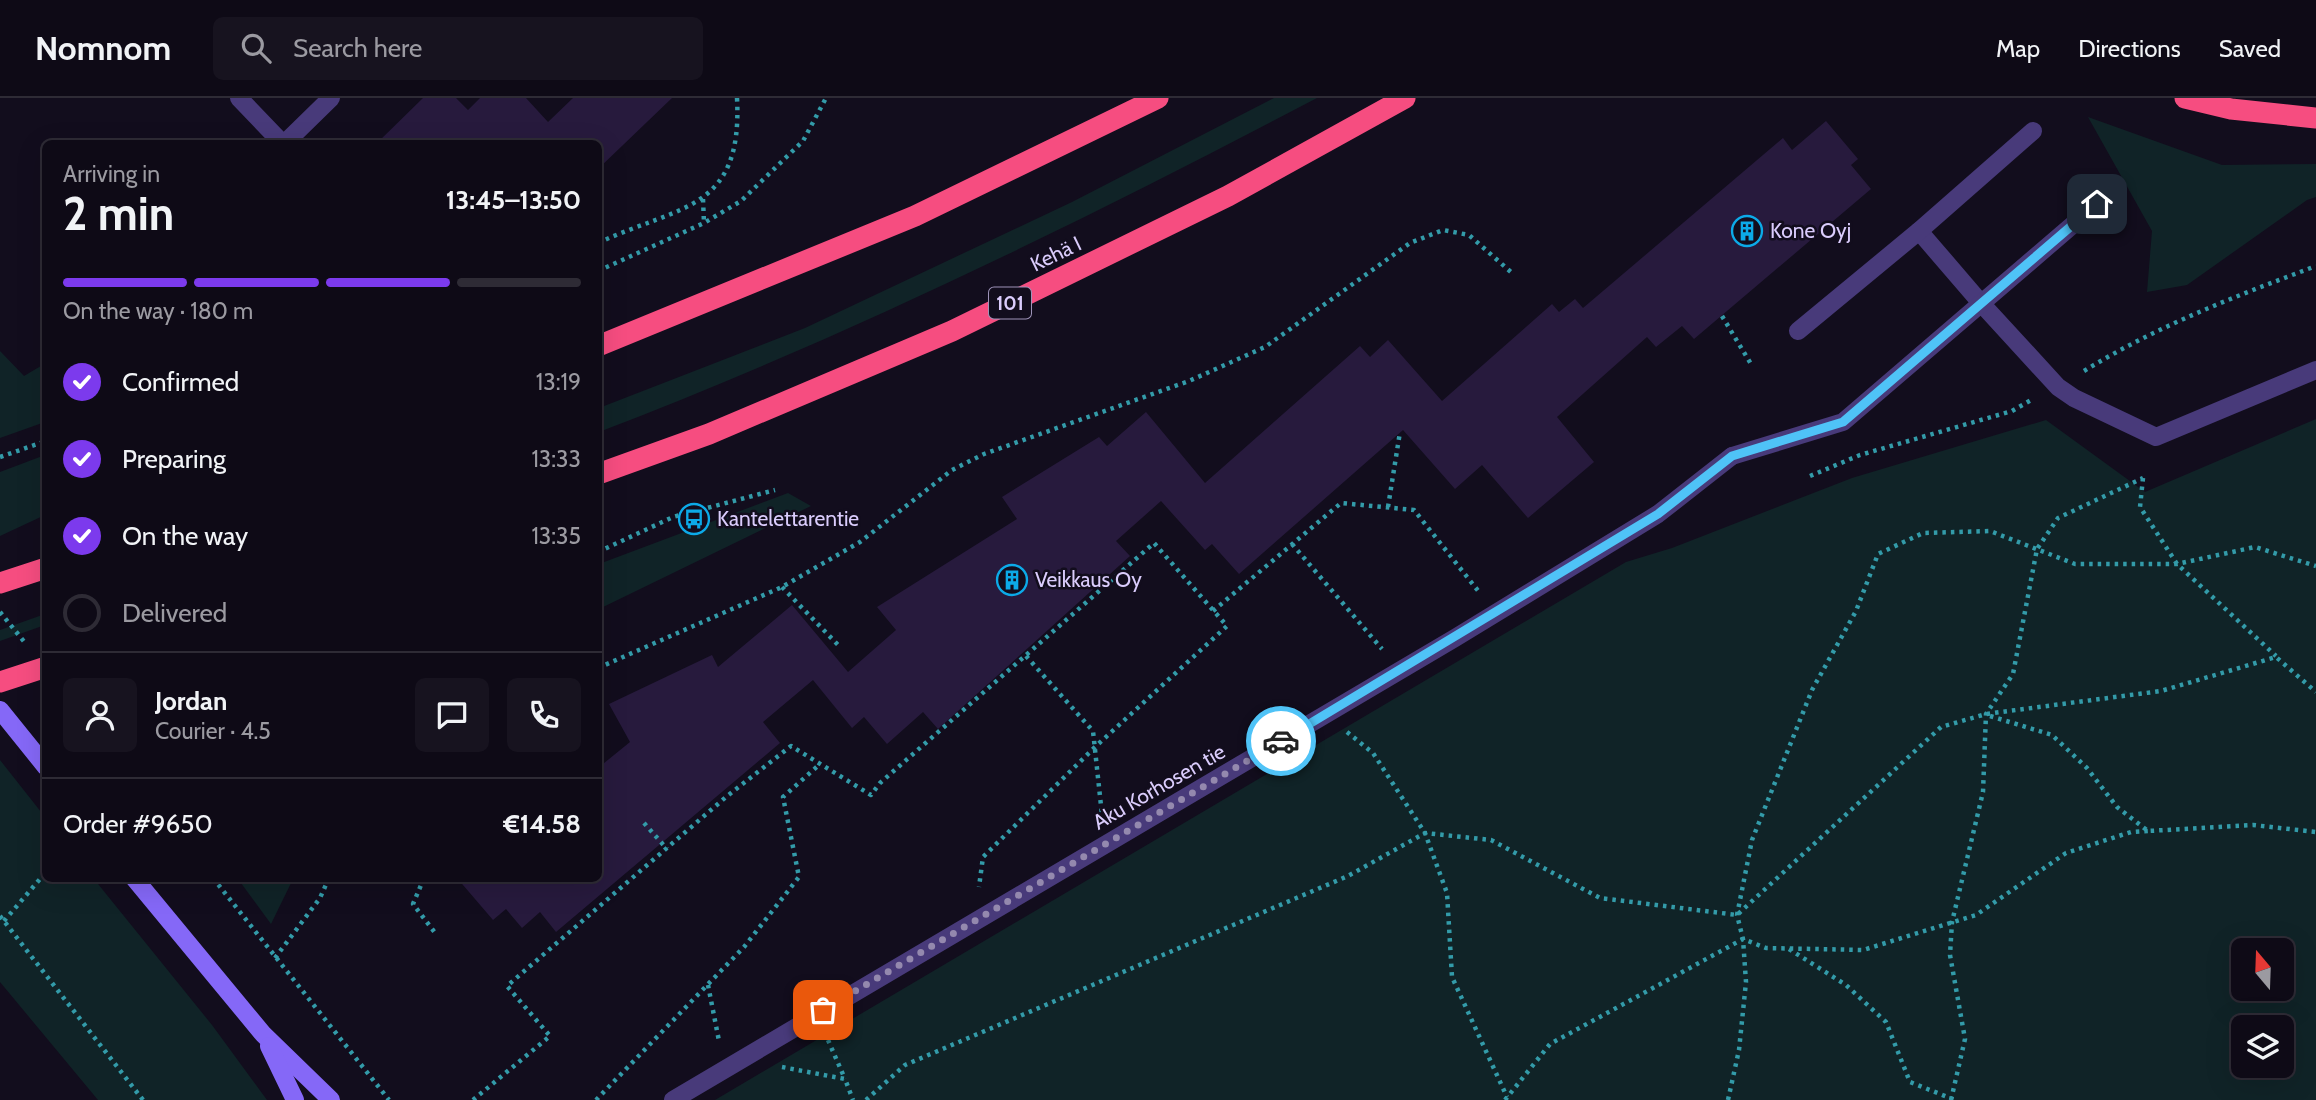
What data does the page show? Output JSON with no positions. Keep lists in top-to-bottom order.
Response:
{
  "streets": {
    "highway": ["Kehä I", "101"],
    "street": ["Aku Korhosen tie"]
  },
  "places": {
    "building": ["Kone Oyj", "Veikkaus Oy"],
    "bus stop": ["Kantelettarentie"]
  },
  "north": "top",
  "page": {
    "header": "Nomnom",
    "search": "Search here",
    "nav": ["Map", "Directions", "Saved"],
    "heading": ["2 min", "Arriving in", "13:45–13:50"],
    "panel": [
      "Jordan",
      "Courier · 4.5",
      "Order #9650",
      "€14.58"
    ],
    "bar": "On the way · 180 m",
    "list": [
      ["Confirmed", "13:19"],
      ["Preparing", "13:33"],
      ["On the way", "13:35"],
      "Delivered"
    ]
  }
}
